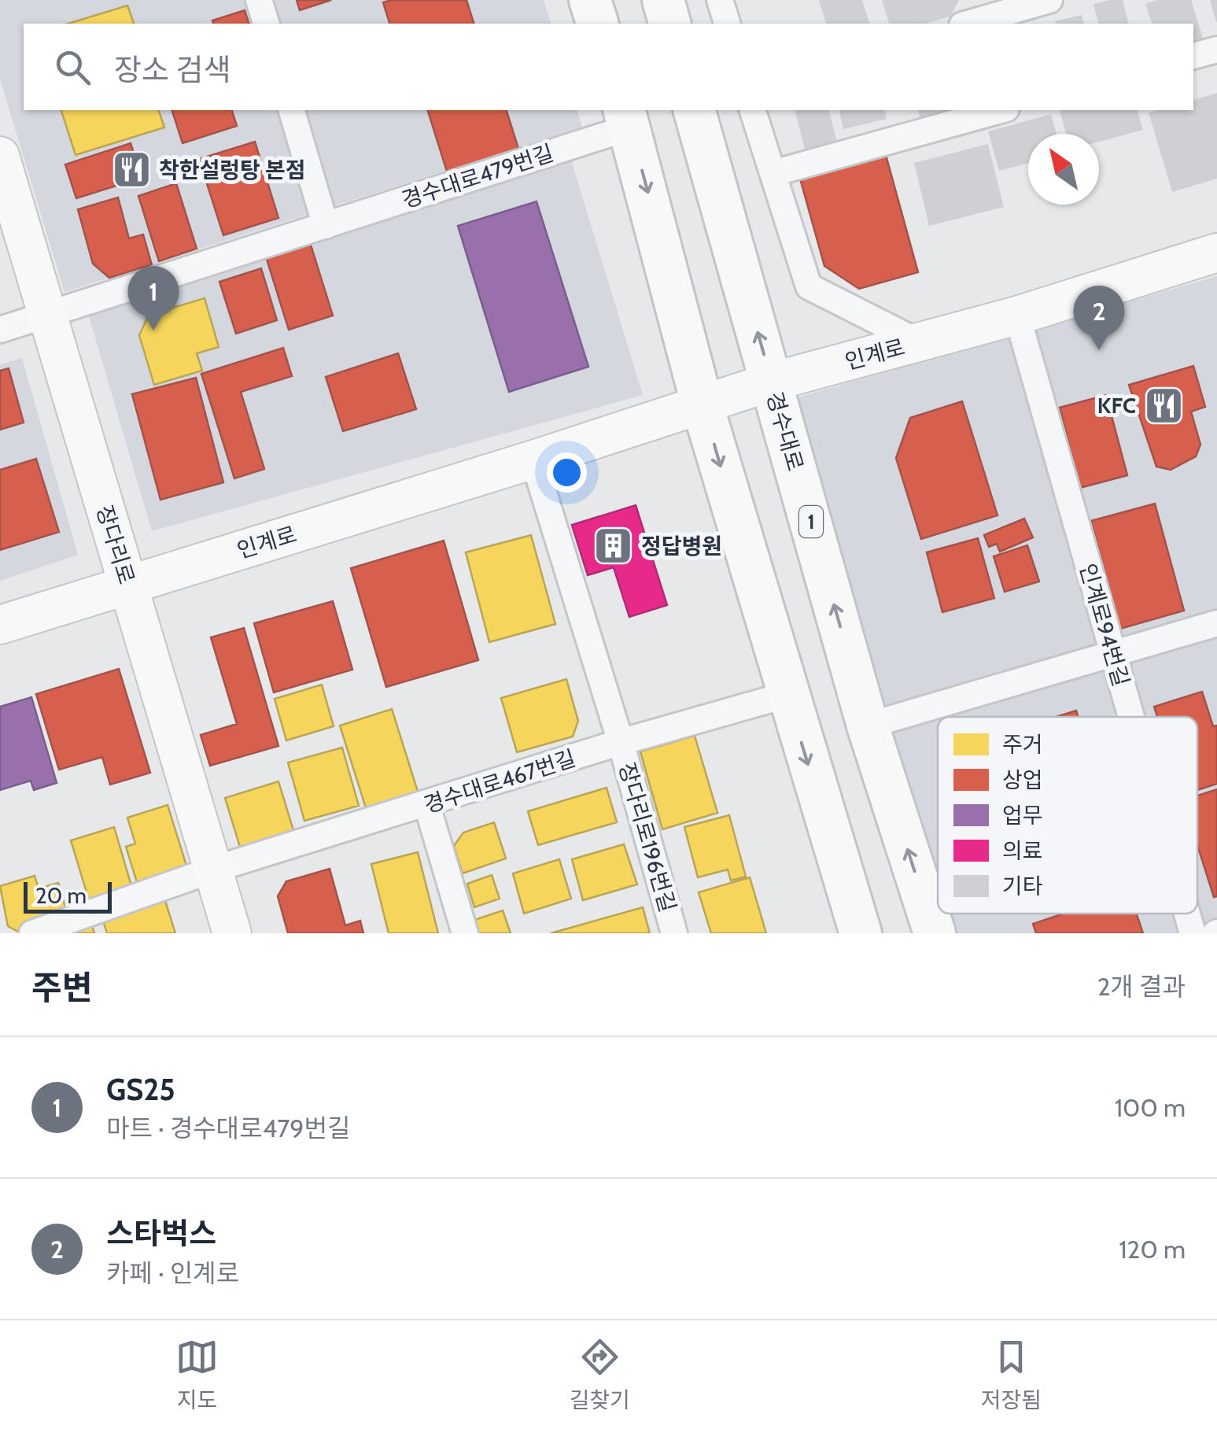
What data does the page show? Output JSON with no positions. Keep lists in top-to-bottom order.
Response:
{
  "streets": {
    "main road": ["경수대로", "1"],
    "street": [
      "경수대로479번길",
      "인계로",
      "장다리로",
      "인계로94번길",
      "경수대로467번길",
      "장다리로196번길"
    ]
  },
  "crossings": [
    ["경수대로479번길", "장다리로"],
    ["인계로", "경수대로"],
    ["인계로", "장다리로"],
    ["인계로", "인계로94번길"],
    ["장다리로", "경수대로467번길"],
    ["경수대로467번길", "장다리로196번길"]
  ],
  "places": {
    "restaurant": ["착한설렁탕 본점", "KFC"],
    "building": ["정답병원"]
  },
  "legend": [
    "주거",
    "상업",
    "업무",
    "의료",
    "기타"
  ],
  "scale_bar": "20 m",
  "north": "top left",
  "page": {
    "search": "장소 검색",
    "pins": ["1", "2"],
    "scale": "20 m",
    "heading": ["주변", "2개 결과"],
    "list": [
      {
        "mark": "1",
        "name": "GS25",
        "note": "마트 · 경수대로479번길",
        "value": "100 m"
      },
      {
        "mark": "2",
        "name": "스타벅스",
        "note": "카페 · 인계로",
        "value": "120 m"
      }
    ],
    "nav": ["지도", "길찾기", "저장됨"]
  }
}
